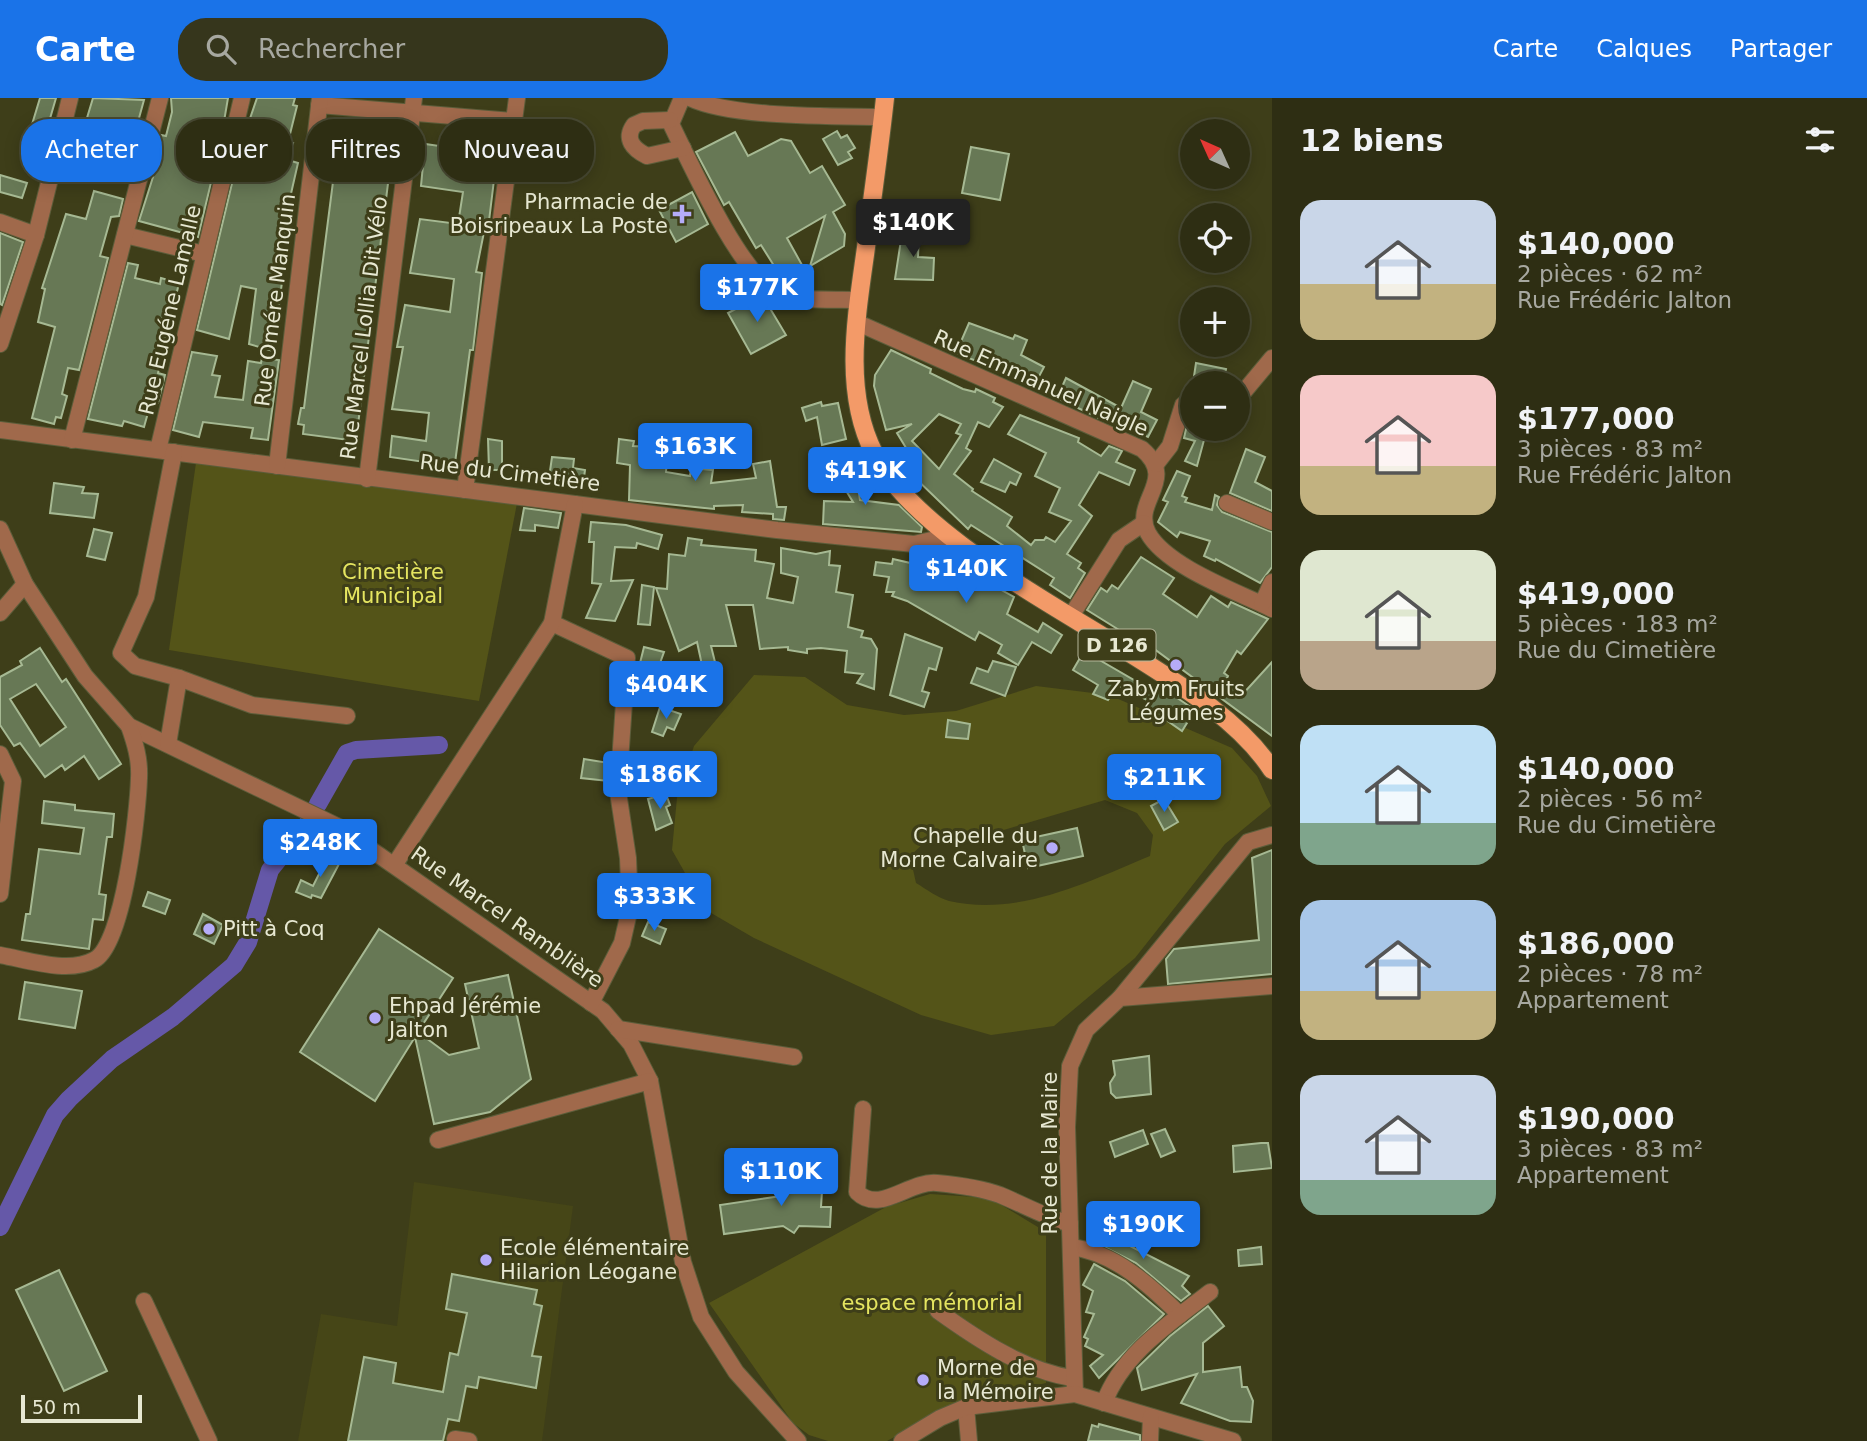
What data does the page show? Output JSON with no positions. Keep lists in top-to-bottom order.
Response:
{
  "streets": {
    "main road": ["D 126"],
    "street": [
      "Rue Omére Manquin",
      "Rue Eugéne Lamalle",
      "Rue Marcel Lollia Dit Vélo",
      "Rue Emmanuel Naigle",
      "Rue du Cimetière",
      "Rue Marcel Ramblière",
      "Rue de la Maire"
    ]
  },
  "crossings": [
    ["Rue Omére Manquin", "Rue du Cimetière"],
    ["Rue Eugéne Lamalle", "Rue du Cimetière"],
    ["Rue Marcel Lollia Dit Vélo", "Rue du Cimetière"],
    ["Rue du Cimetière", "D 126"]
  ],
  "parks": ["Cimetière Municipal", "espace mémorial"],
  "places": {
    "health": ["Pharmacie de Boisripeaux La Poste"],
    "other": [
      "Zabym Fruits Légumes",
      "Chapelle du Morne Calvaire",
      "Pitt à Coq",
      "Ehpad Jérémie Jalton",
      "Ecole élémentaire Hilarion Léogane",
      "Morne de la Mémoire"
    ]
  },
  "scale_bar": "50 m",
  "north": "top left",
  "page": {
    "header": "Carte",
    "search": "Rechercher",
    "nav": ["Carte", "Calques", "Partager"],
    "heading": "12 biens",
    "map_buttons": ["+", "−"],
    "chip": [
      "Acheter",
      "Louer",
      "Filtres",
      "Nouveau"
    ],
    "list": [
      {
        "name": "$140,000",
        "note": "2 pièces · 62 m² · Rue Frédéric Jalton"
      },
      {
        "name": "$177,000",
        "note": "3 pièces · 83 m² · Rue Frédéric Jalton"
      },
      {
        "name": "$419,000",
        "note": "5 pièces · 183 m² · Rue du Cimetière"
      },
      {
        "name": "$140,000",
        "note": "2 pièces · 56 m² · Rue du Cimetière"
      },
      {
        "name": "$186,000",
        "note": "2 pièces · 78 m² · Appartement"
      },
      {
        "name": "$190,000",
        "note": "3 pièces · 83 m² · Appartement"
      }
    ],
    "price": [
      "$140K",
      "$177K",
      "$163K",
      "$419K",
      "$140K",
      "$404K",
      "$186K",
      "$211K",
      "$248K",
      "$333K",
      "$110K",
      "$190K"
    ],
    "scale": "50 m"
  }
}
